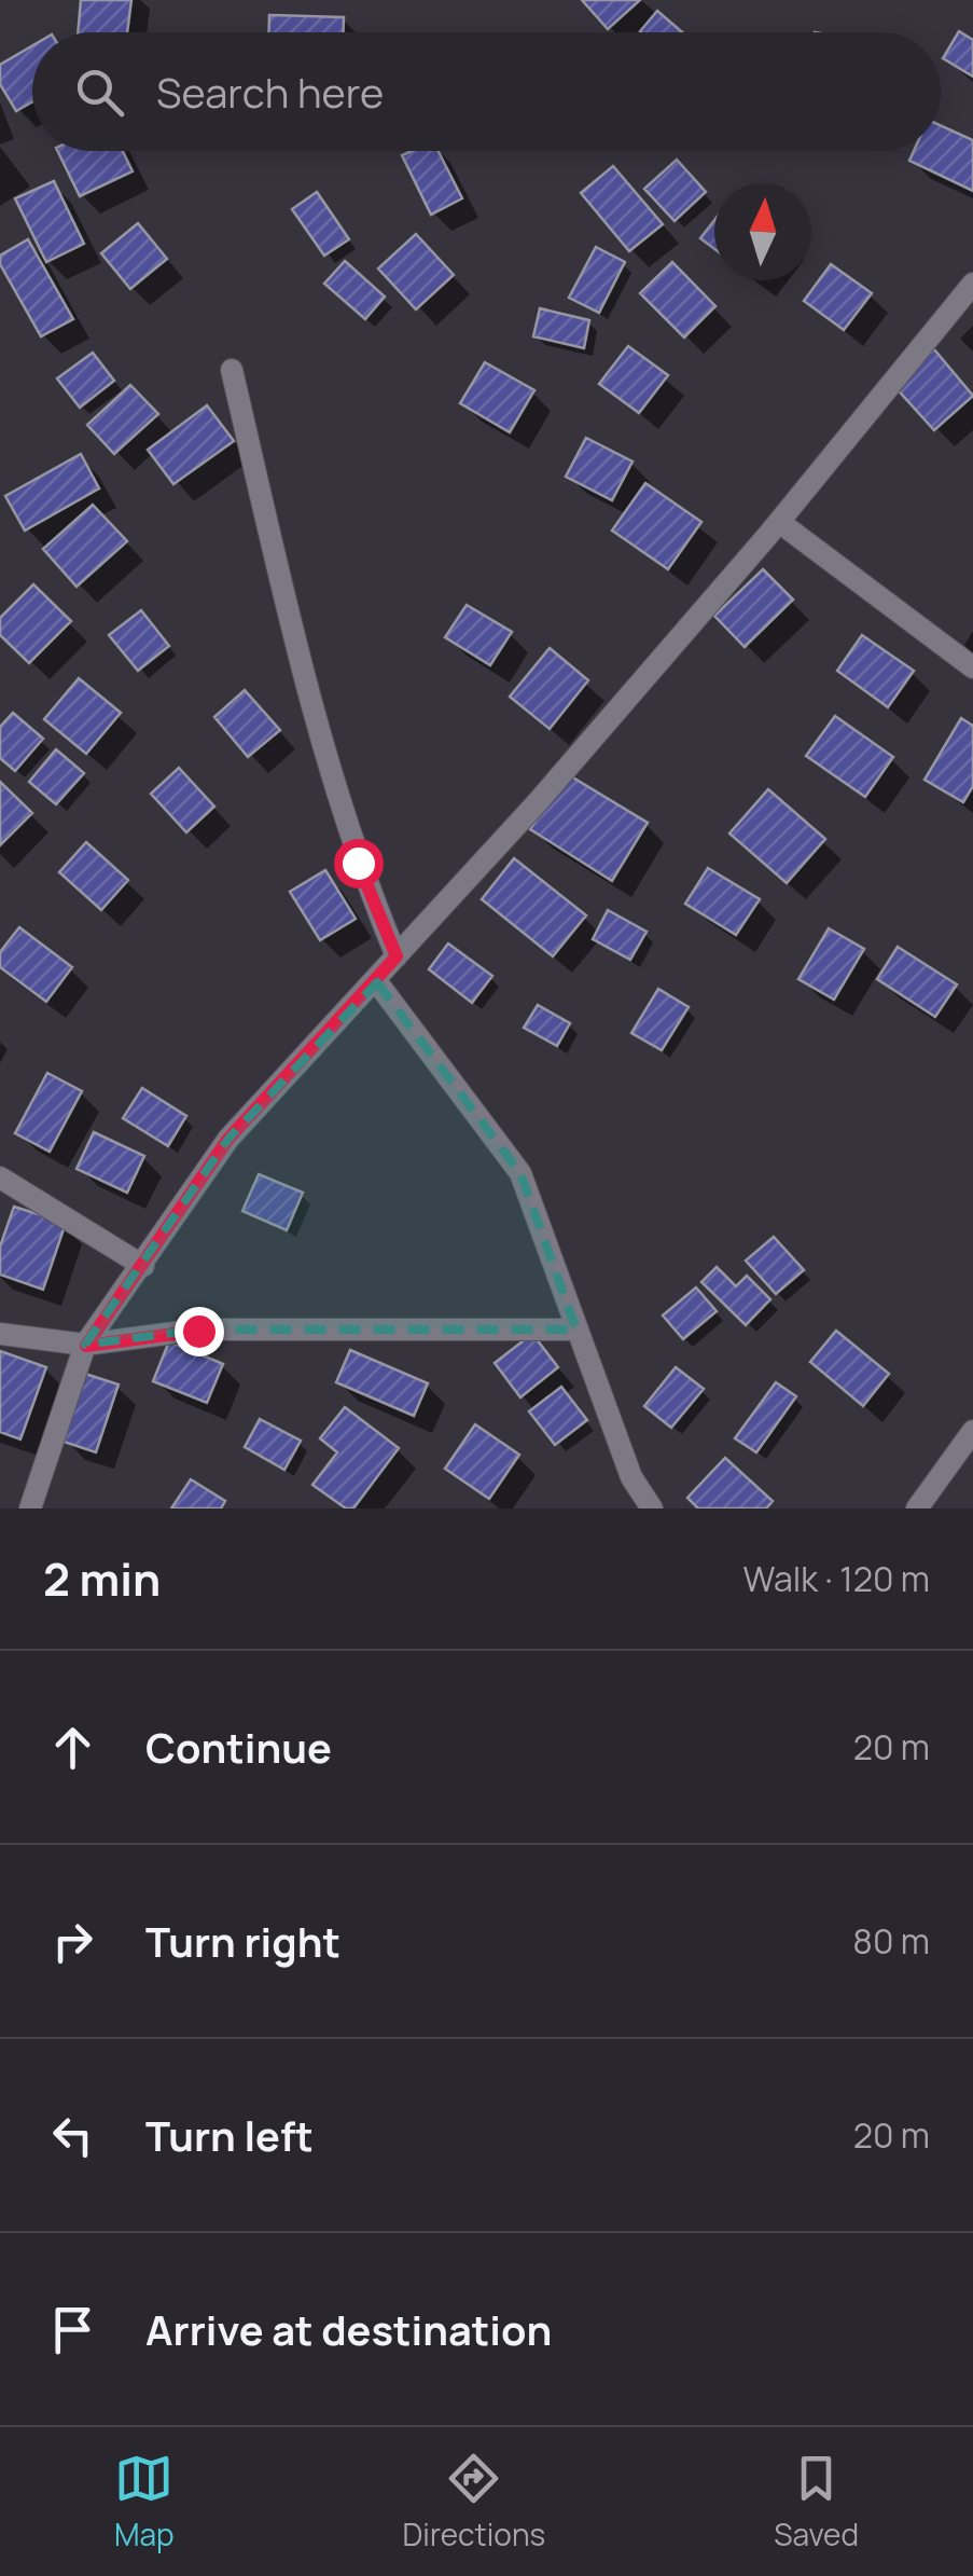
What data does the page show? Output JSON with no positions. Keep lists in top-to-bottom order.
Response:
{
  "north": "top",
  "page": {
    "search": "Search here",
    "heading": ["2 min", "Walk · 120 m"],
    "list": [
      ["Continue", "20 m"],
      ["Turn right", "80 m"],
      ["Turn left", "20 m"],
      "Arrive at destination"
    ],
    "nav": ["Map", "Directions", "Saved"]
  }
}
